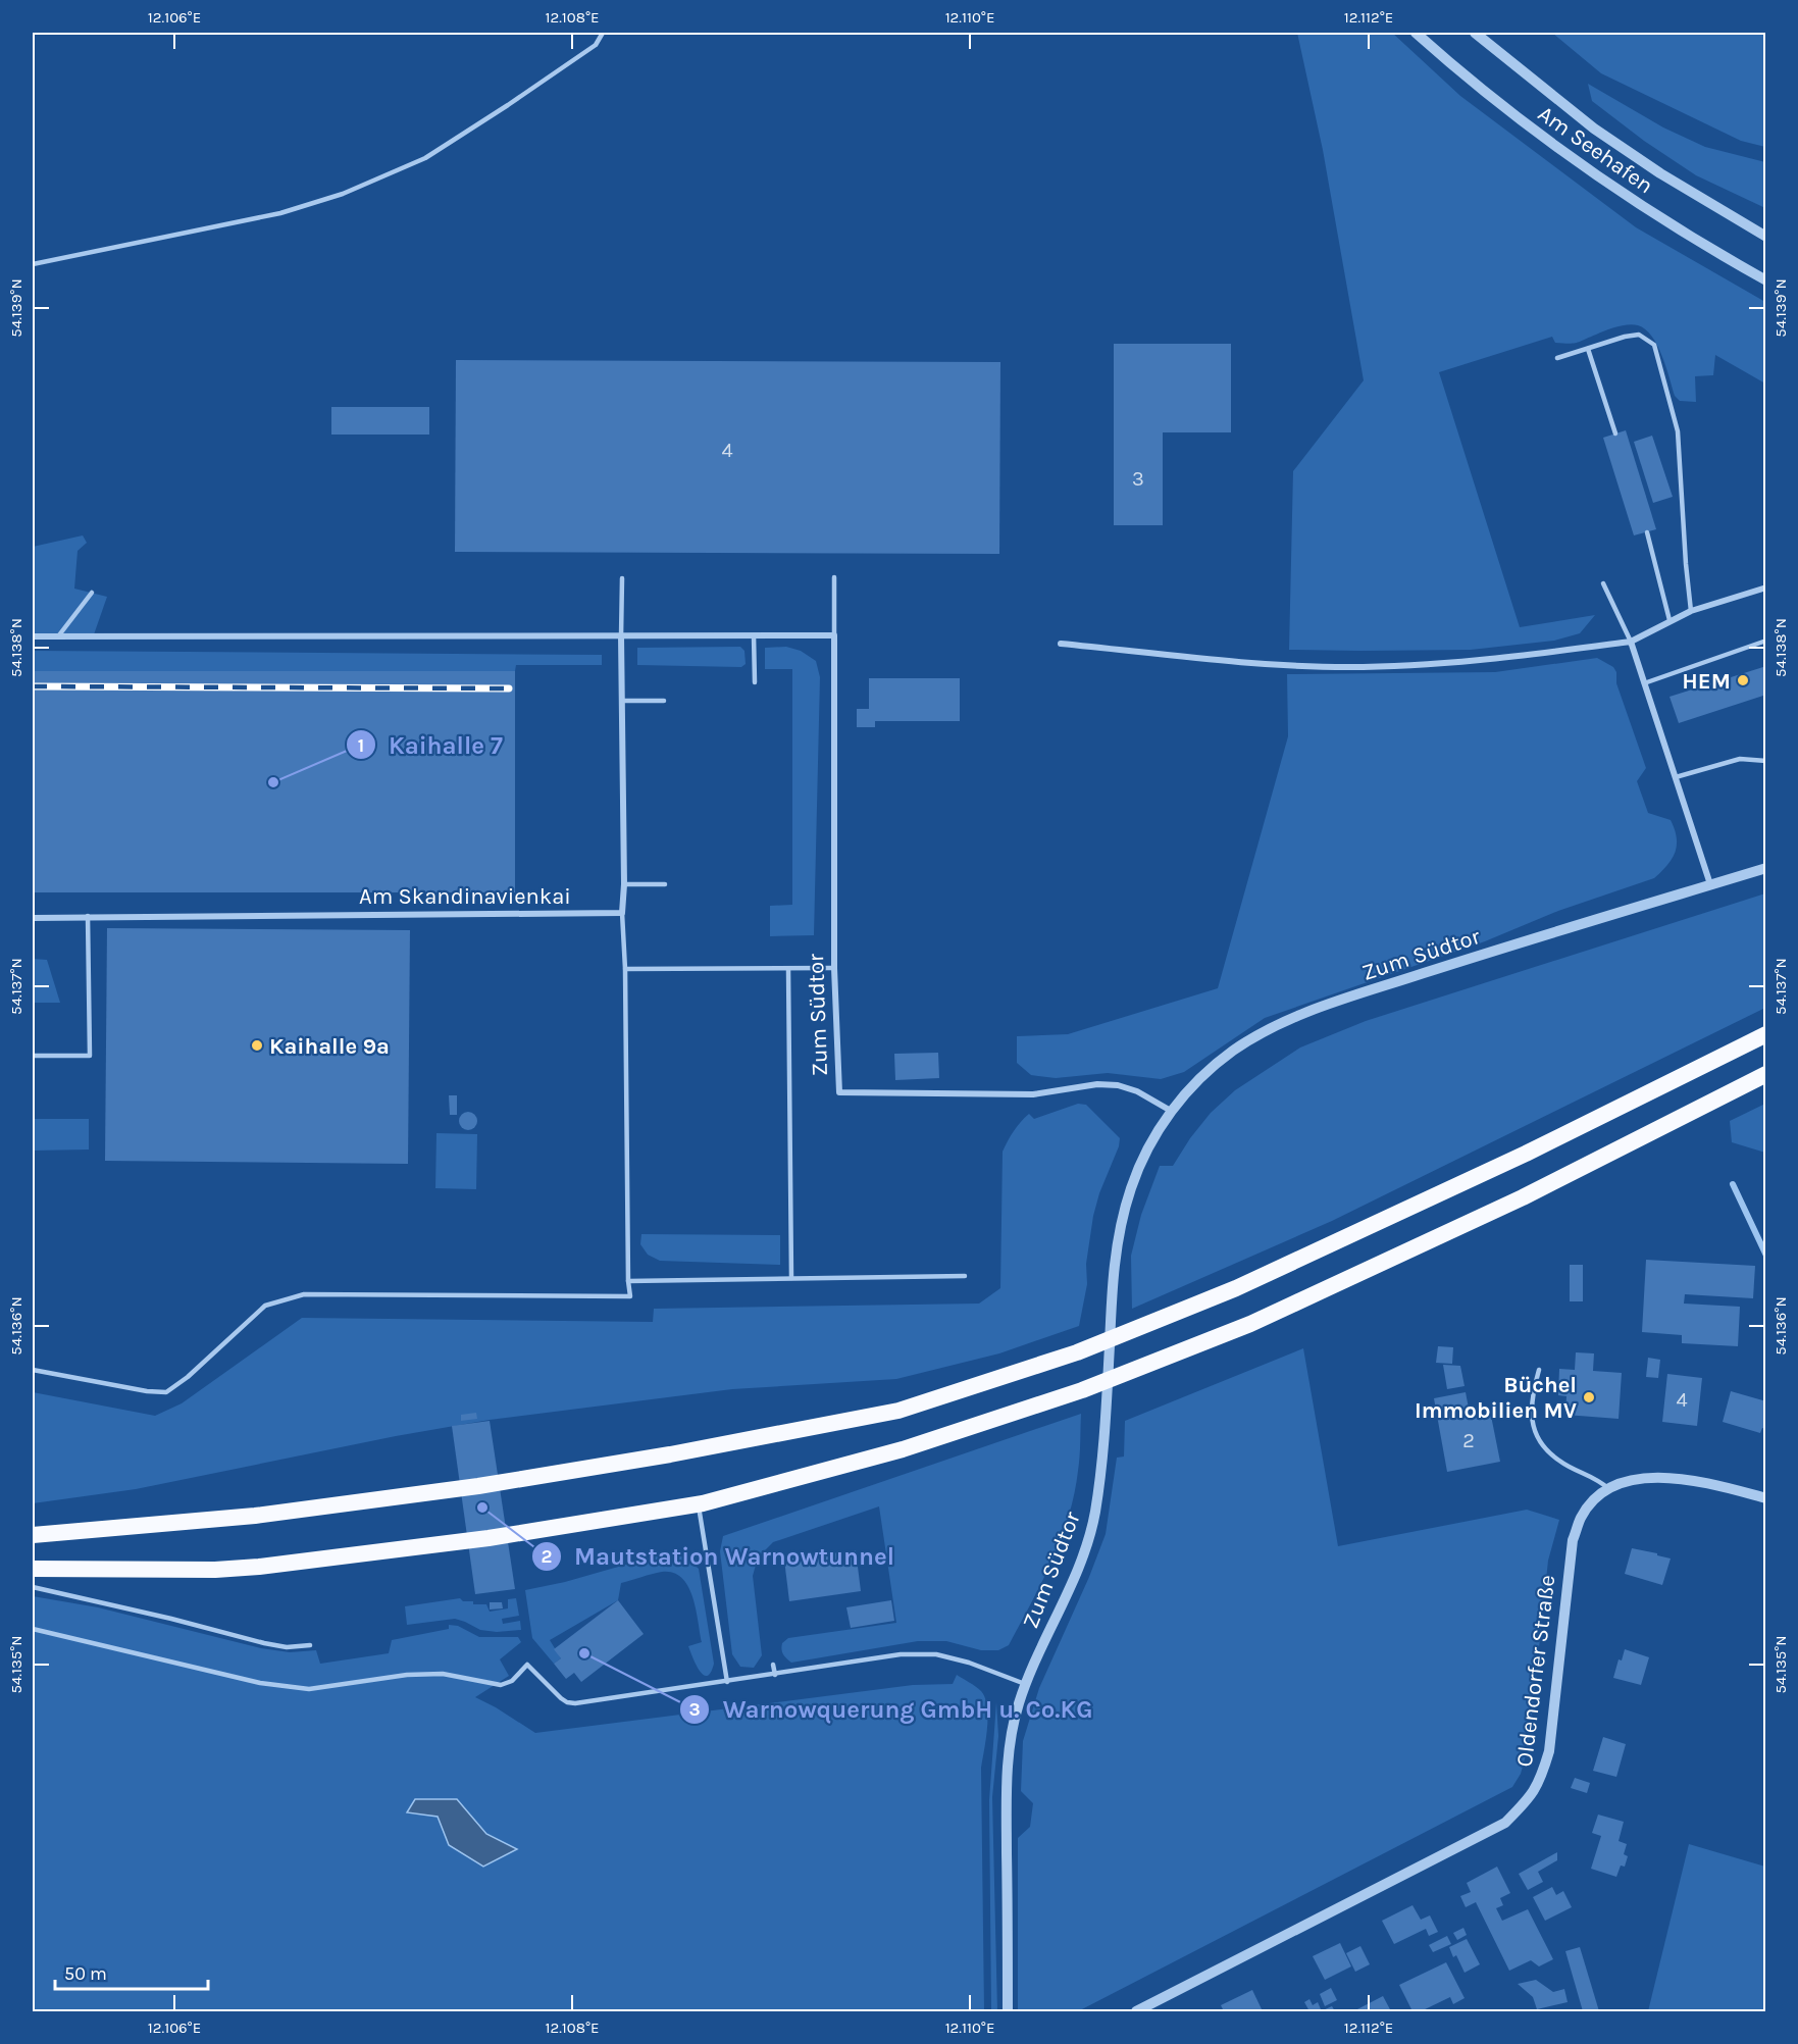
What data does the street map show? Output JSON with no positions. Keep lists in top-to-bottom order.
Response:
{
  "streets": {
    "street": [
      "Am Seehafen",
      "Am Skandinavienkai",
      "Zum Südtor",
      "Oldendorfer Straße"
    ]
  },
  "places": [
    "HEM",
    "Kaihalle 7",
    "Kaihalle 9a",
    "Büchel Immobilien MV",
    "Mautstation Warnowtunnel",
    "Warnowquerung GmbH u. Co.KG"
  ],
  "house_numbers": [
    "4",
    "3",
    "4",
    "2"
  ],
  "scale_bar": "50 m",
  "coordinates": [
    "12.106°E",
    "12.108°E",
    "12.110°E",
    "12.112°E",
    "54.139°N",
    "54.138°N",
    "54.137°N",
    "54.136°N",
    "54.135°N"
  ]
}
